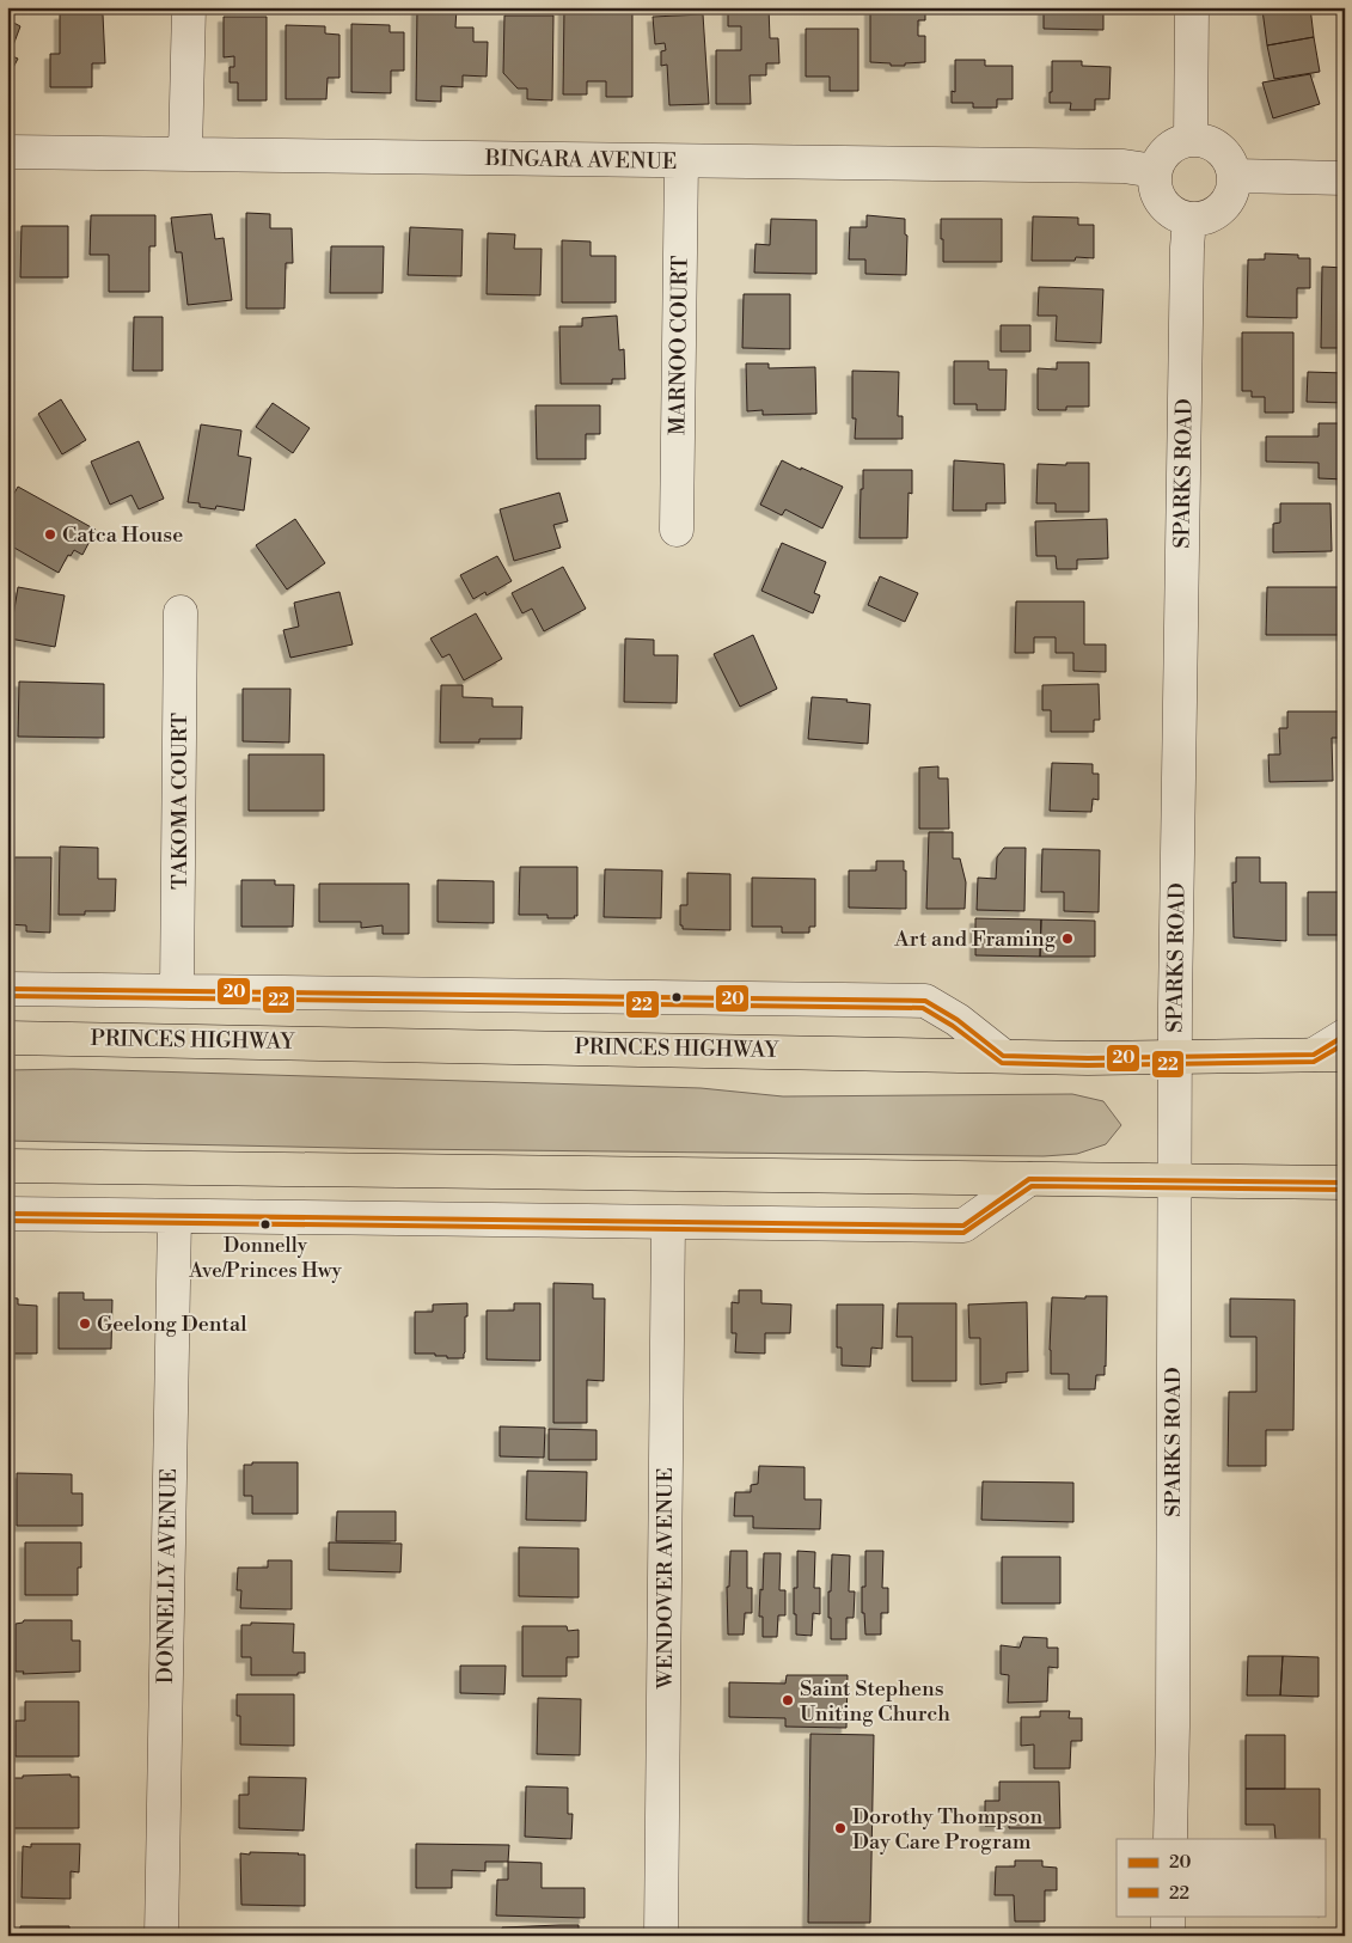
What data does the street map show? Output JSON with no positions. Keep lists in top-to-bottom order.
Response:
{
  "streets": {
    "highway": ["PRINCES HIGHWAY"],
    "street": [
      "BINGARA AVENUE",
      "MARNOO COURT",
      "SPARKS ROAD",
      "TAKOMA COURT",
      "DONNELLY AVENUE",
      "WENDOVER AVENUE"
    ]
  },
  "crossings": [
    ["BINGARA AVENUE", "MARNOO COURT"],
    ["BINGARA AVENUE", "SPARKS ROAD"],
    ["SPARKS ROAD", "PRINCES HIGHWAY"]
  ],
  "places": [
    "Catca House",
    "Art and Framing",
    "Donnelly Ave/Princes Hwy",
    "Geelong Dental",
    "Saint Stephens Uniting Church",
    "Dorothy Thompson Day Care Program"
  ],
  "lines": ["transit line 20", "transit line 22"],
  "legend": ["20", "22"]
}
